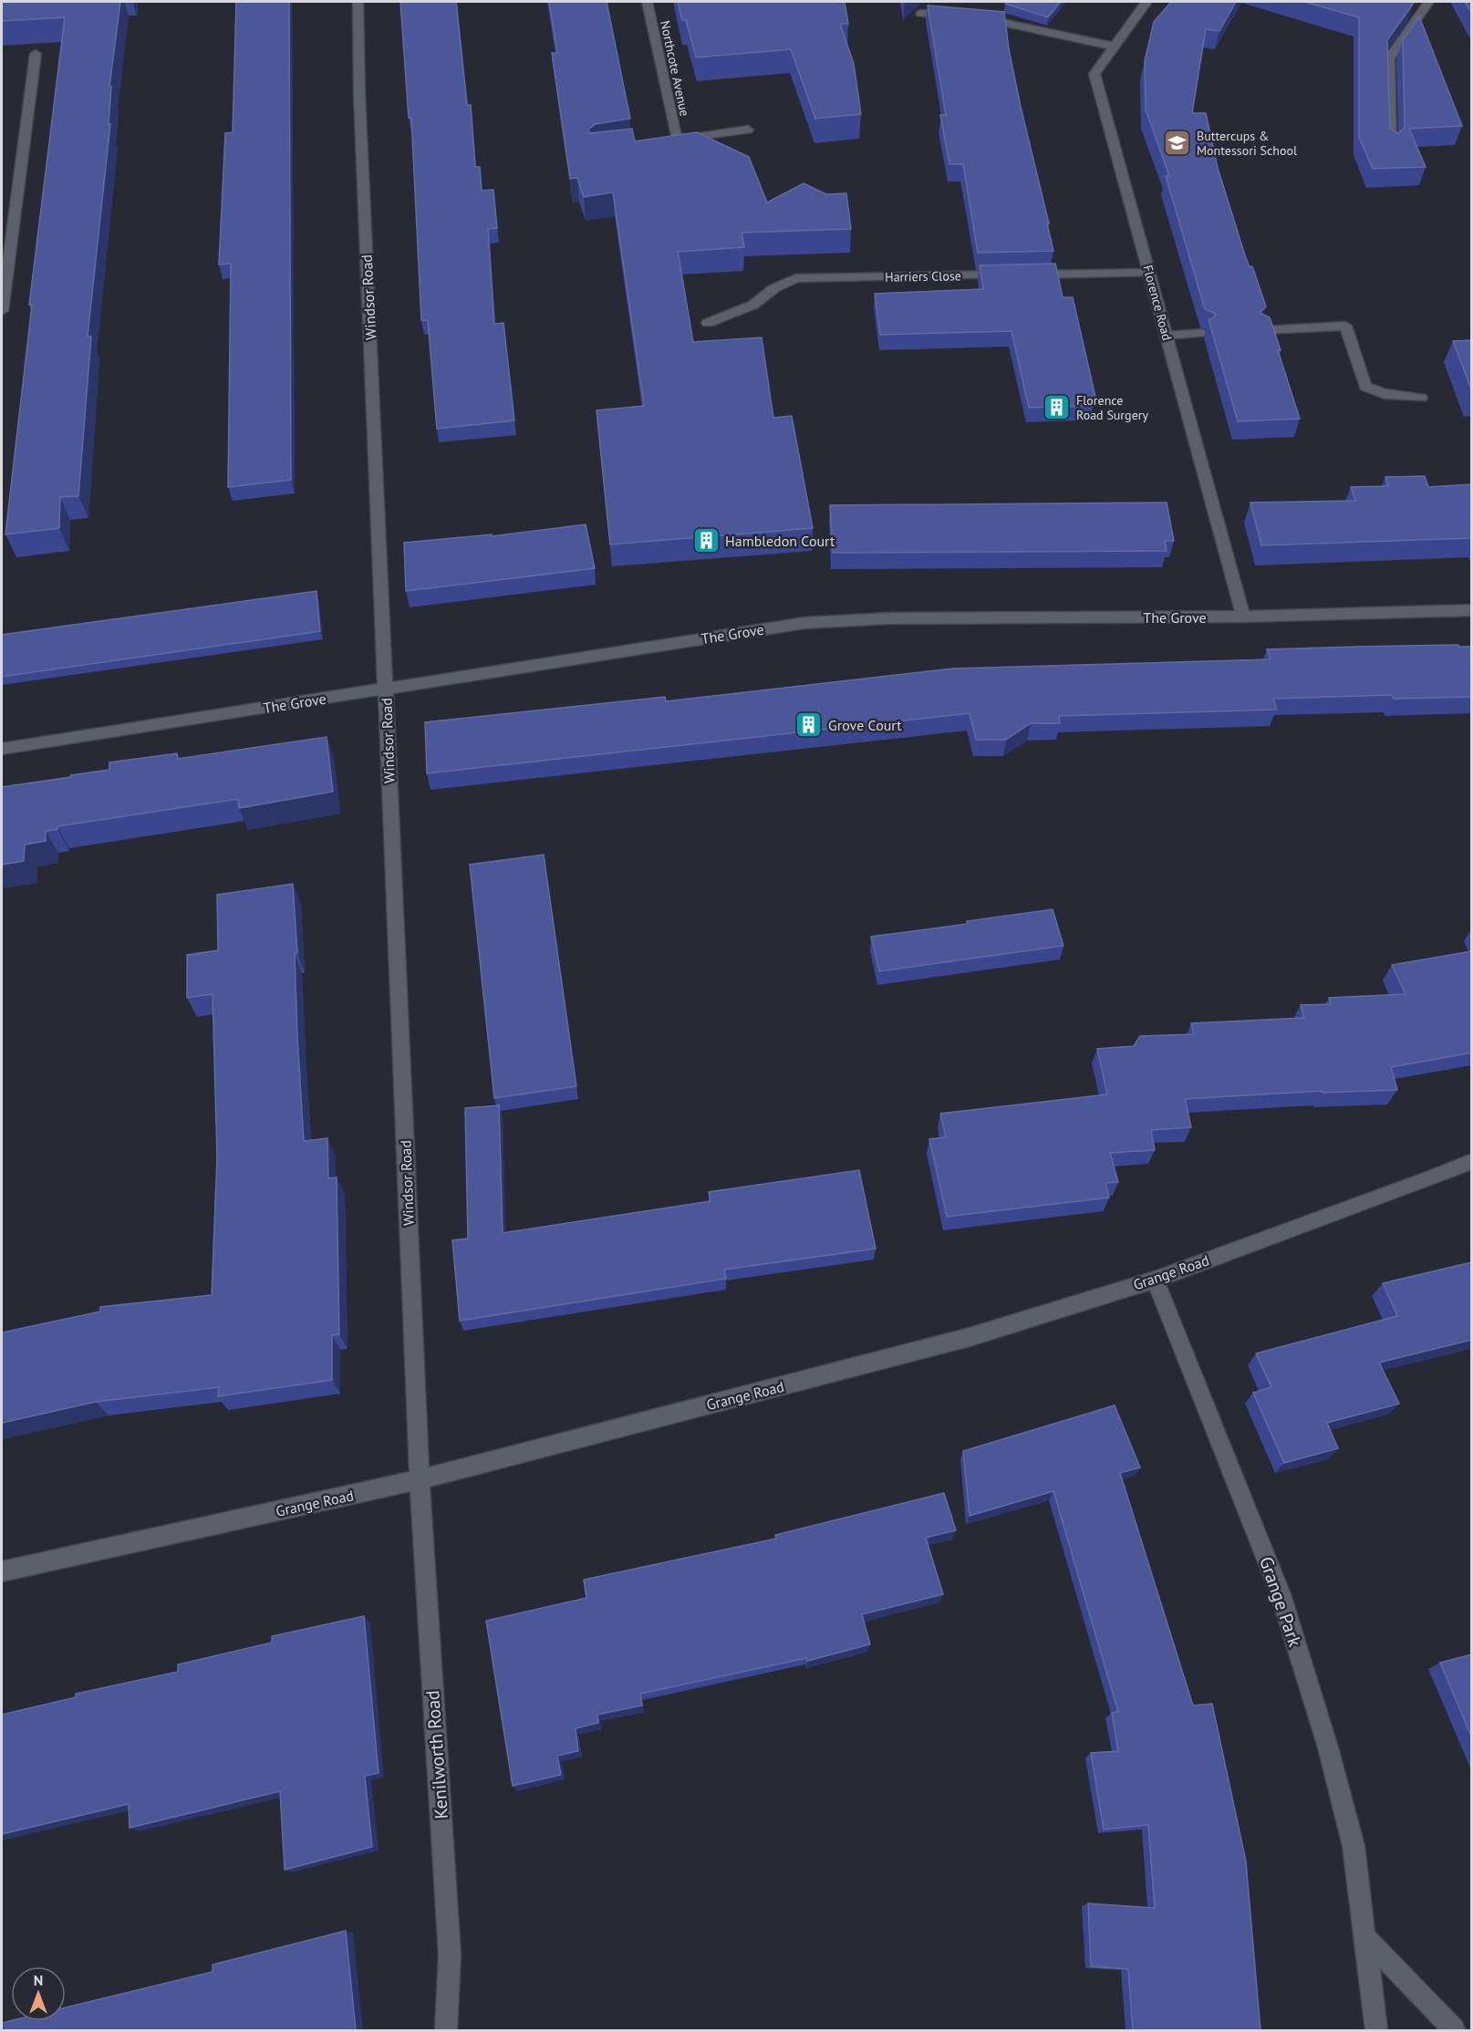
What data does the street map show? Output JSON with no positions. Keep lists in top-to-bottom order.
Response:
{
  "streets": {
    "street": [
      "Northcote Avenue",
      "Harriers Close",
      "Windsor Road",
      "Florence Road",
      "The Grove",
      "Grange Road",
      "Grange Park",
      "Kenilworth Road"
    ]
  },
  "crossings": [
    ["Harriers Close", "Florence Road"],
    ["Windsor Road", "The Grove"],
    ["Windsor Road", "Grange Road"],
    ["Windsor Road", "Kenilworth Road"],
    ["Florence Road", "The Grove"],
    ["Grange Road", "Grange Park"],
    ["Grange Road", "Kenilworth Road"]
  ],
  "places": {
    "school or university": ["Buttercups & Montessori School"],
    "building": ["Florence Road Surgery", "Hambledon Court", "Grove Court"]
  },
  "north": "top"
}
